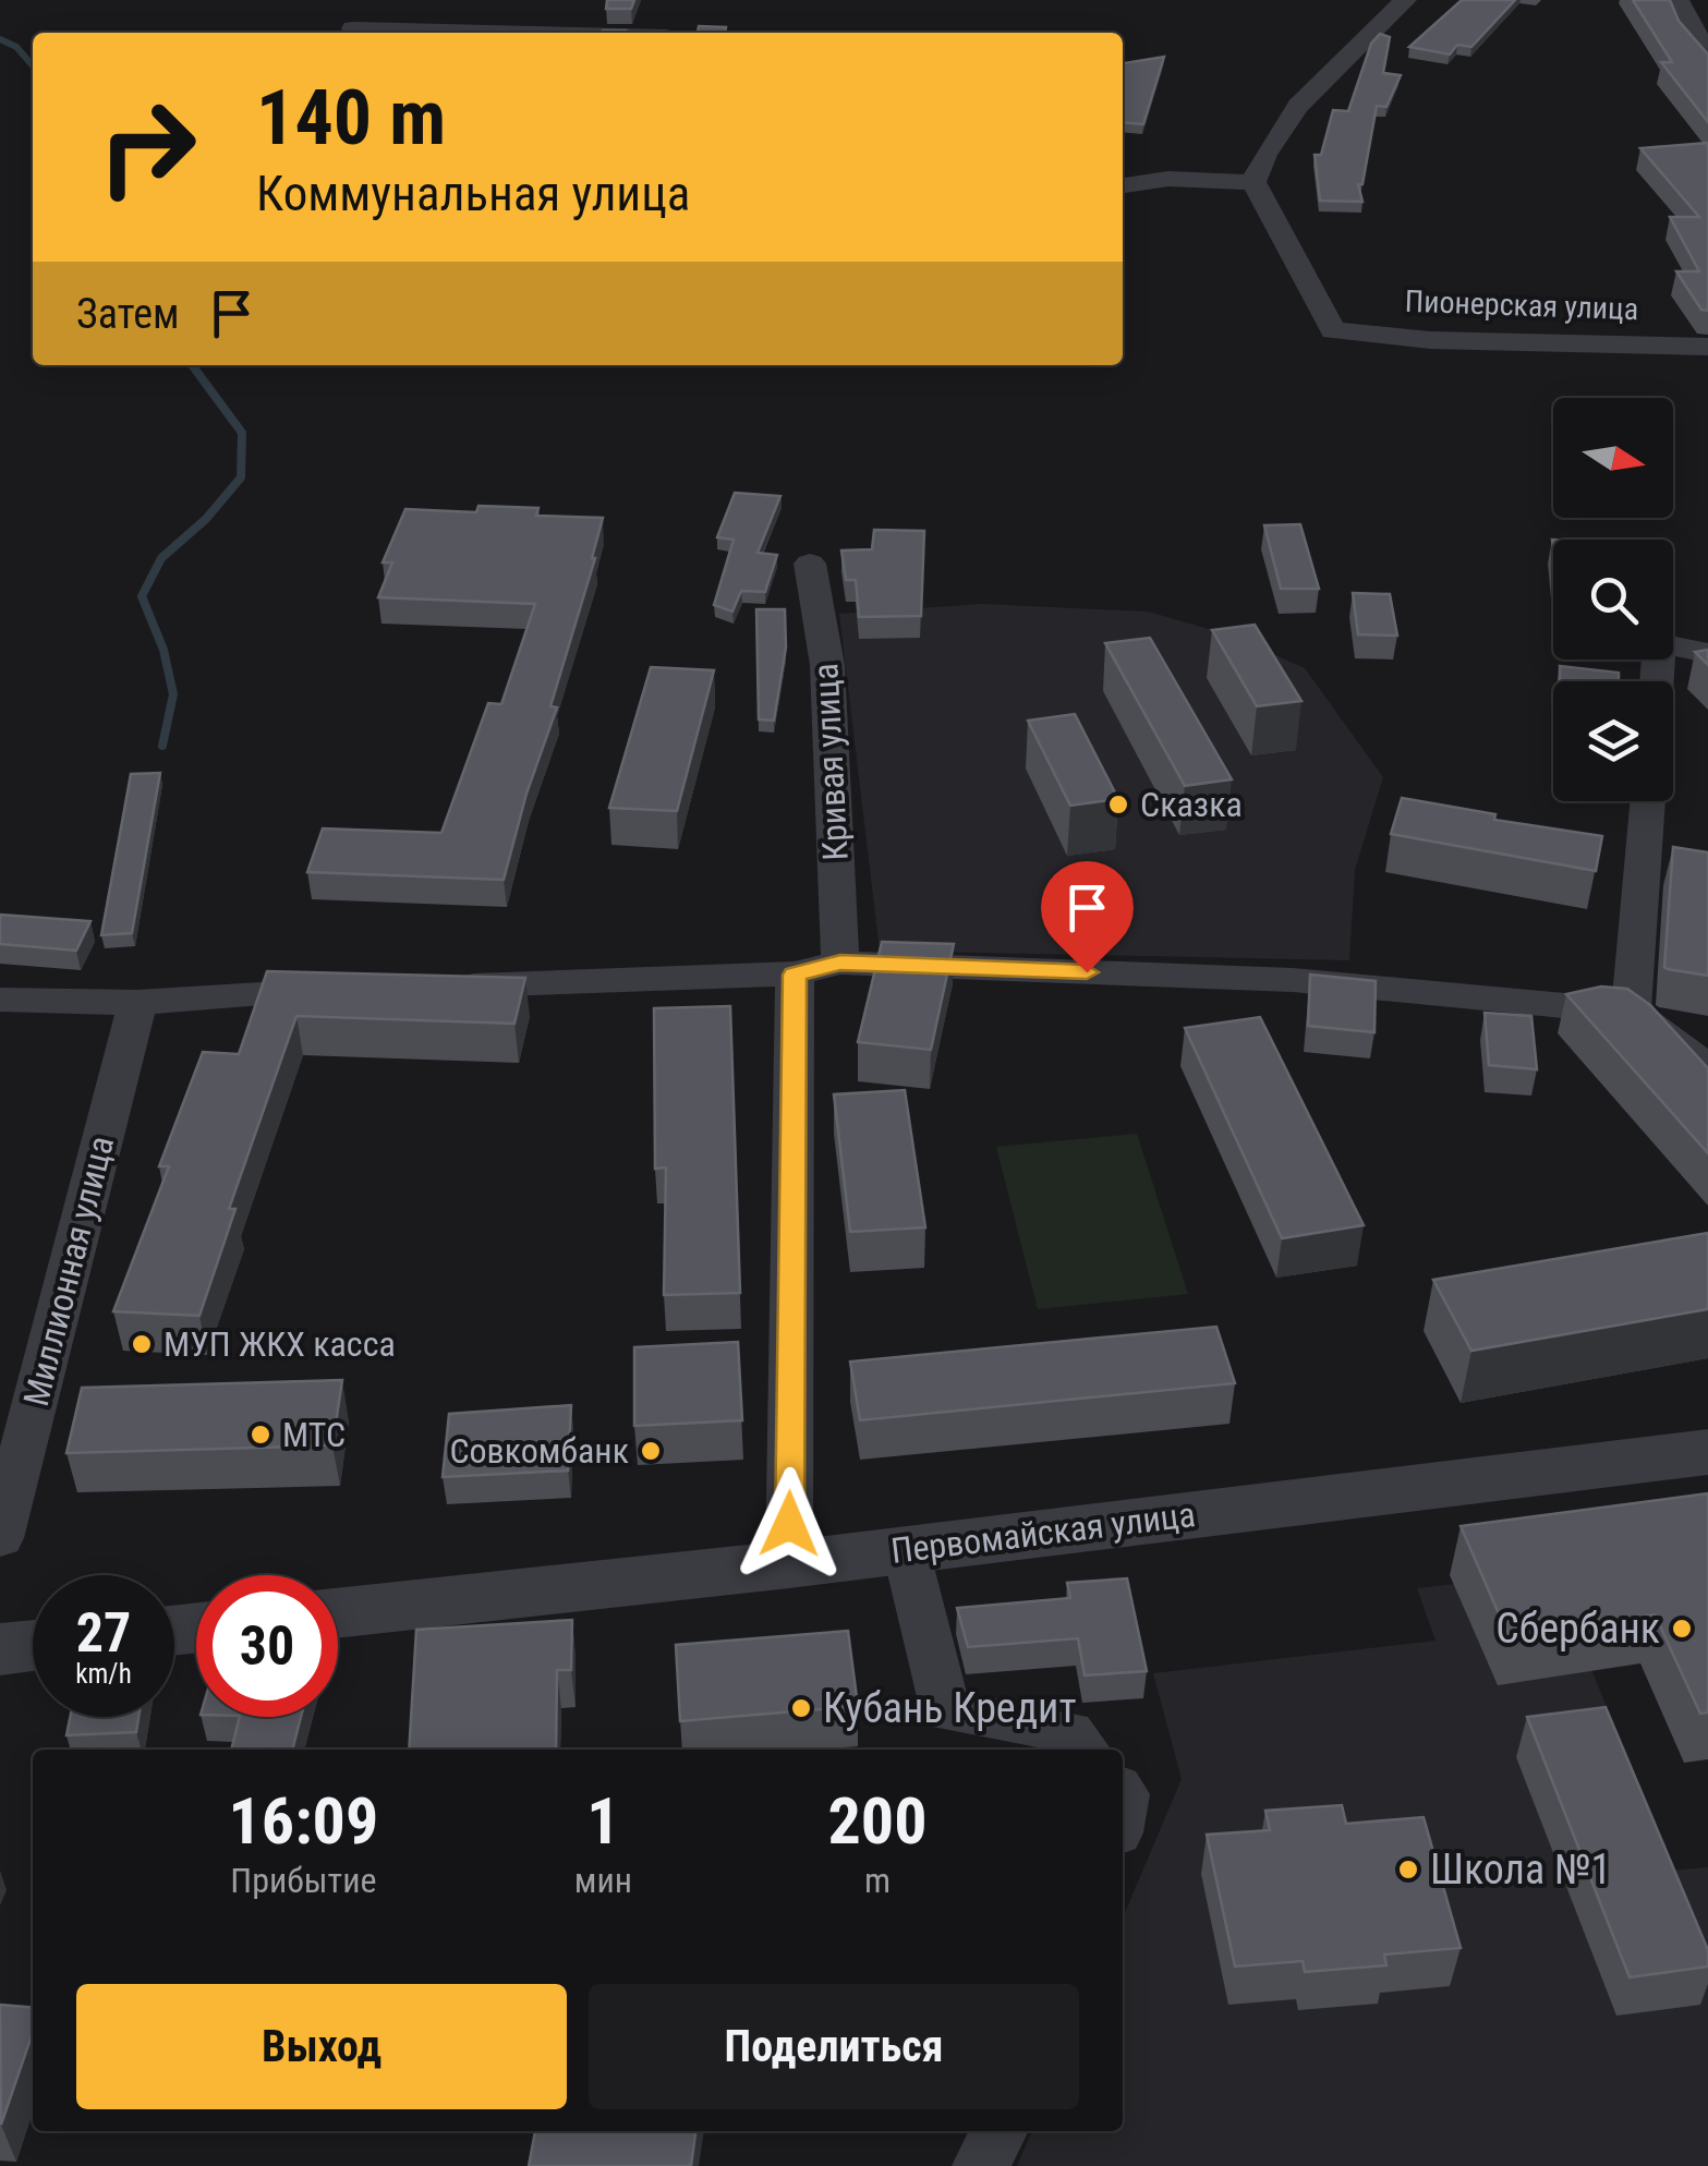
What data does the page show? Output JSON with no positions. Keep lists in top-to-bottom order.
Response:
{
  "streets": {
    "street": [
      "Пионерская улица",
      "Кривая улица",
      "Миллионная улица",
      "Первомайская улица"
    ]
  },
  "places": [
    "Сказка",
    "МУП ЖКХ касса",
    "МТС",
    "Совкомбанк",
    "Сбербанк",
    "Кубань Кредит",
    "Школа №1"
  ],
  "north": "right",
  "page": {
    "turn": ["140 m", "Коммунальная улица"],
    "then": "Затем",
    "speed": "27 km/h",
    "limit": "30",
    "eta": [
      "16:09",
      "Прибытие",
      "1",
      "мин",
      "200",
      "m"
    ],
    "buttons": ["Выход", "Поделиться"]
  }
}
